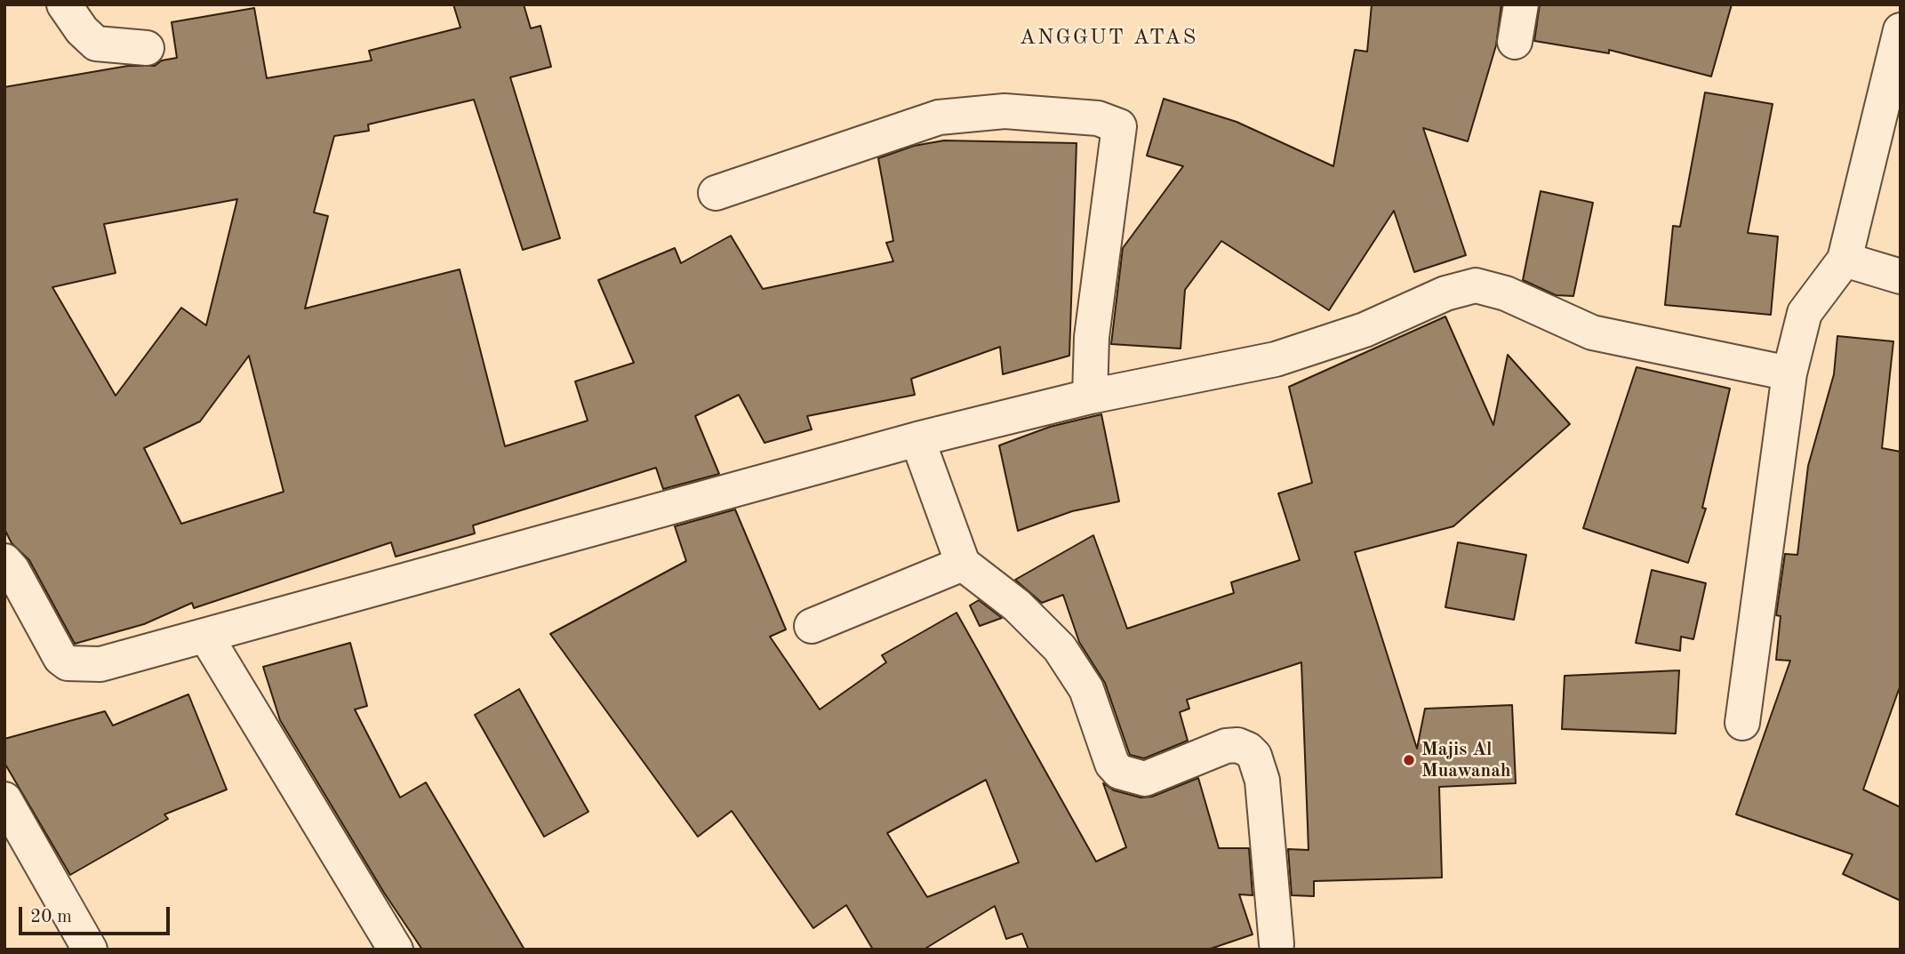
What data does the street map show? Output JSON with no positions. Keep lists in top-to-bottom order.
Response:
{
  "districts": ["ANGGUT ATAS"],
  "places": ["Majis Al Muawanah"],
  "scale_bar": "20 m"
}
